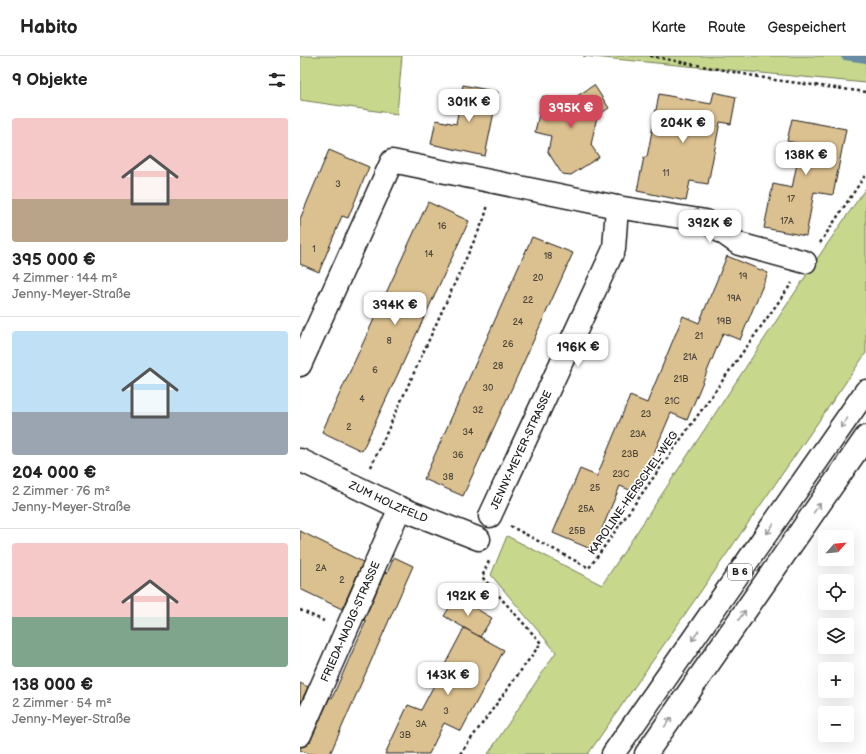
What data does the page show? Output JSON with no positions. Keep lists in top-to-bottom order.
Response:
{
  "streets": {
    "main road": [
      "JENNY-MEYER-STRASSE",
      "ZUM HOLZFELD",
      "B 6",
      "FRIEDA-NADIG-STRASSE"
    ],
    "path": ["KAROLINE-HERSCHEL-WEG"]
  },
  "crossings": [
    ["JENNY-MEYER-STRASSE", "KAROLINE-HERSCHEL-WEG"],
    ["ZUM HOLZFELD", "FRIEDA-NADIG-STRASSE"]
  ],
  "house_numbers": [
    "11",
    "3",
    "17",
    "17A",
    "16",
    "1",
    "14",
    "18",
    "19",
    "20",
    "19A",
    "22",
    "19B",
    "24",
    "21",
    "8",
    "26",
    "21A",
    "28",
    "6",
    "21B",
    "30",
    "4",
    "21C",
    "32",
    "23",
    "2",
    "34",
    "23A",
    "23B",
    "36",
    "23C",
    "38",
    "25",
    "25A",
    "25B",
    "2A",
    "2",
    "3",
    "3A",
    "3B"
  ],
  "north": "top right",
  "page": {
    "header": "Habito",
    "nav": ["Karte", "Route", "Gespeichert"],
    "heading": "9 Objekte",
    "price": [
      "301K €",
      "395K €",
      "204K €",
      "138K €",
      "392K €",
      "394K €",
      "196K €",
      "192K €",
      "143K €"
    ],
    "list": [
      {
        "name": "395 000 €",
        "note": "4 Zimmer · 144 m² · Jenny-Meyer-Straße"
      },
      {
        "name": "204 000 €",
        "note": "2 Zimmer · 76 m² · Jenny-Meyer-Straße"
      },
      {
        "name": "138 000 €",
        "note": "2 Zimmer · 54 m² · Jenny-Meyer-Straße"
      }
    ],
    "map_buttons": ["+", "−"]
  }
}
